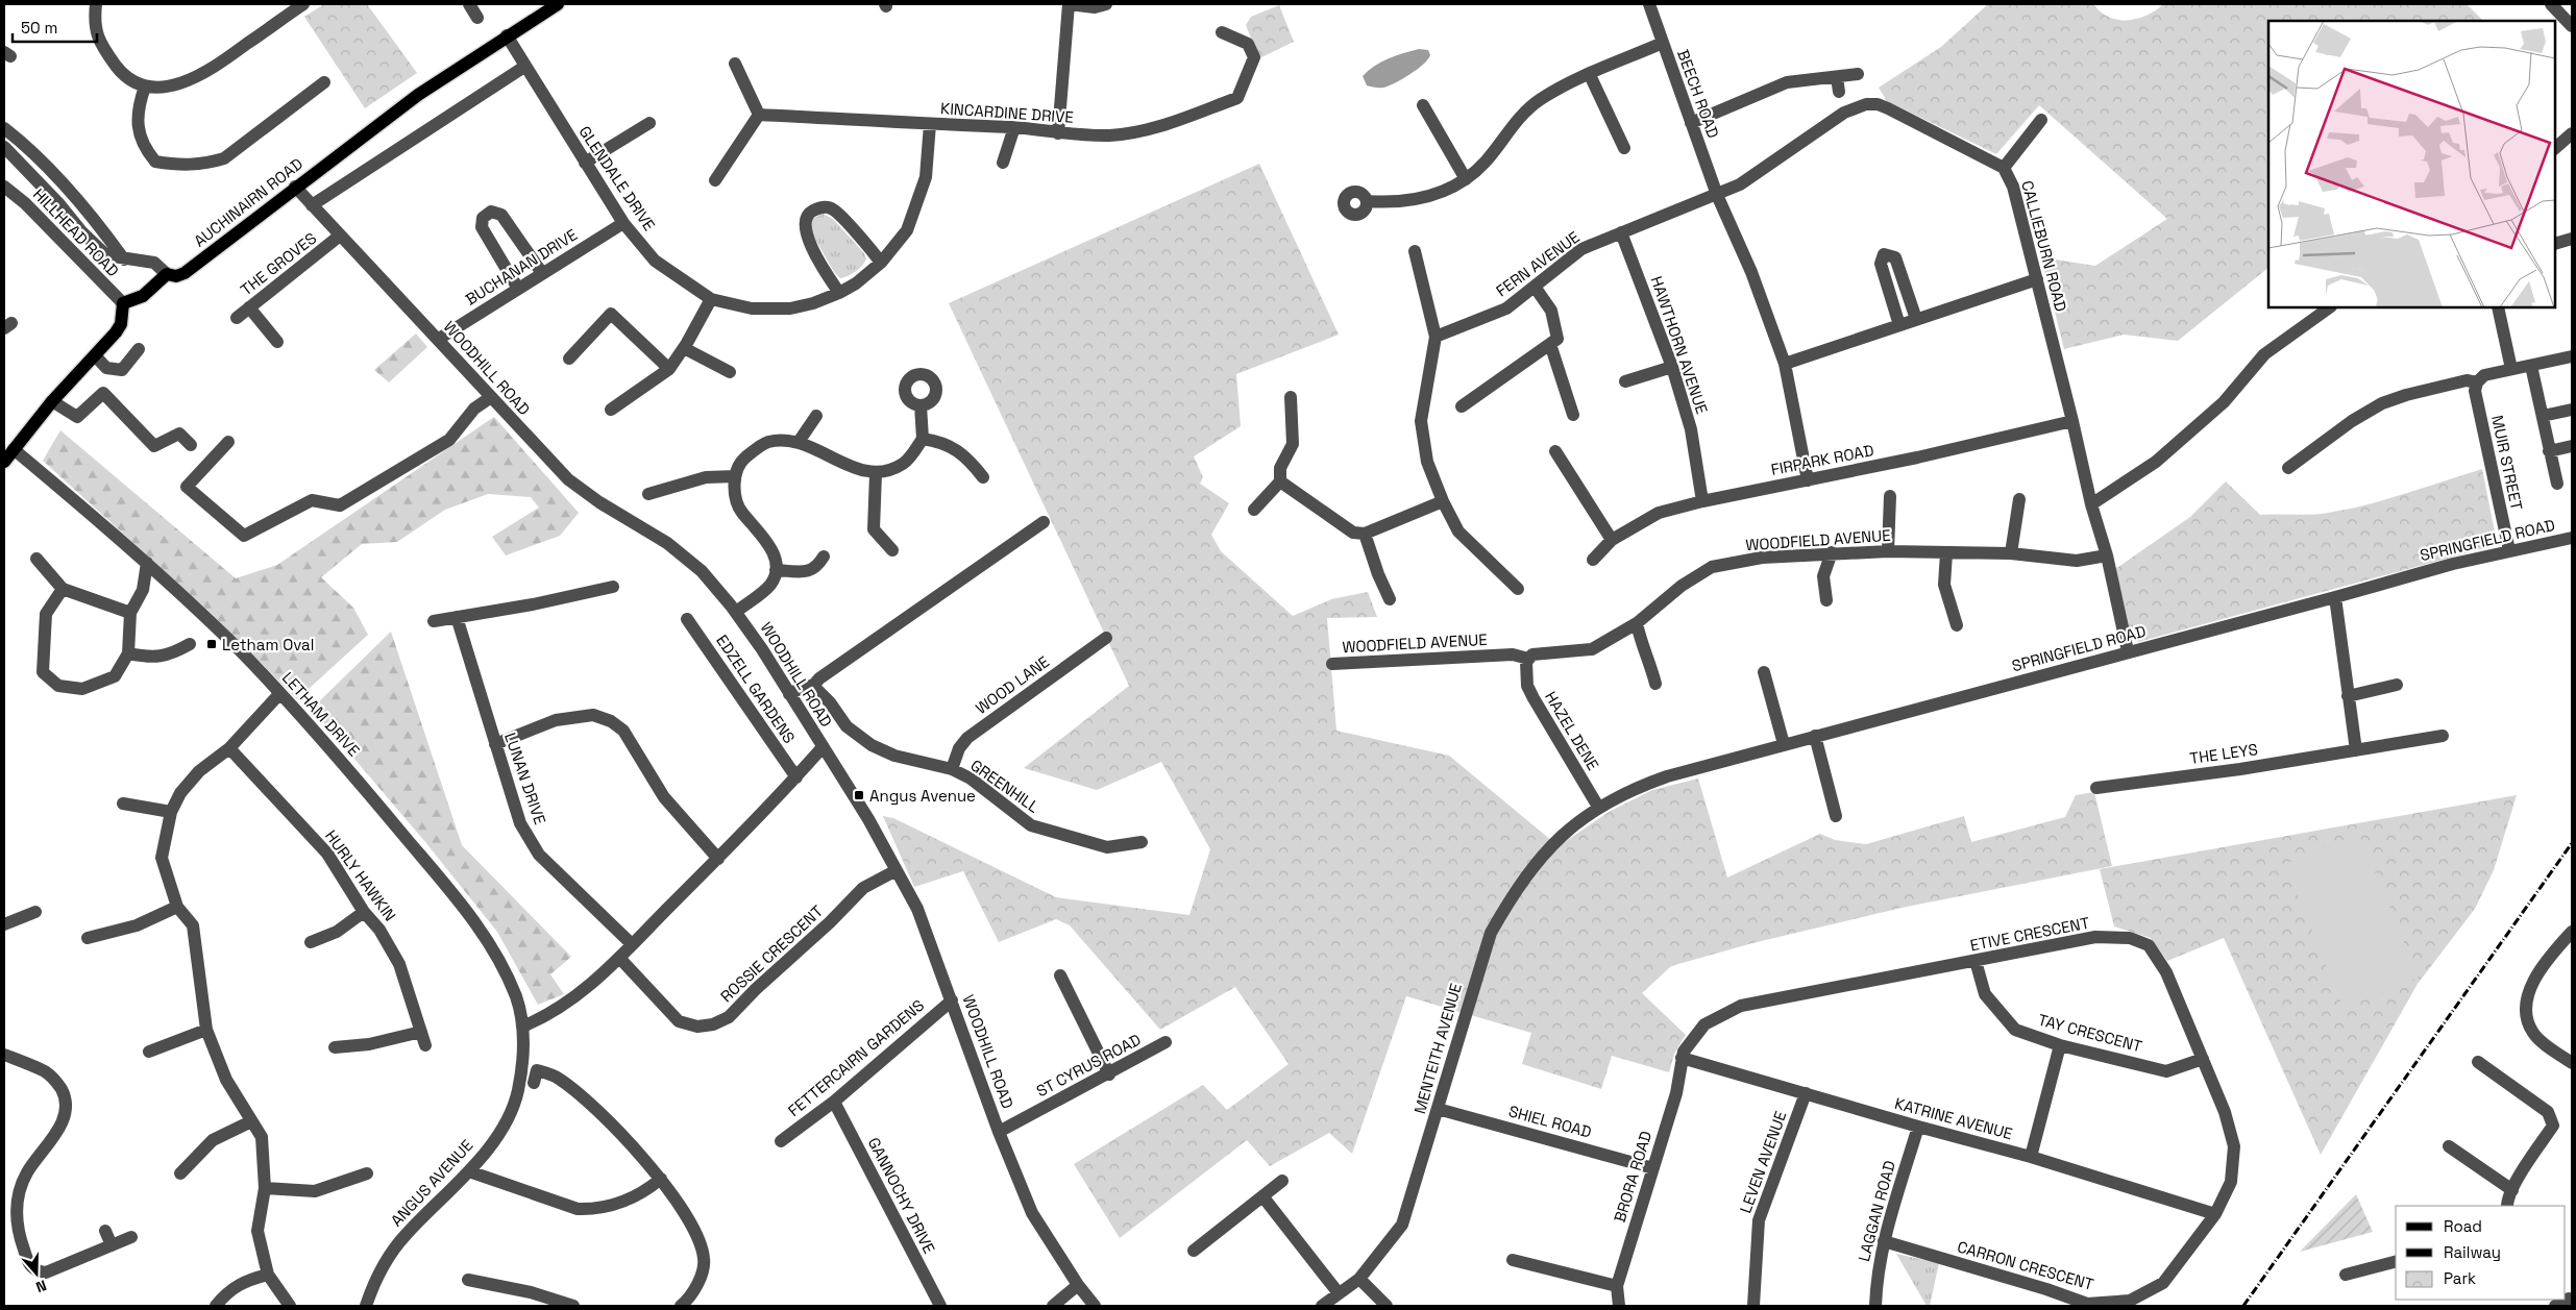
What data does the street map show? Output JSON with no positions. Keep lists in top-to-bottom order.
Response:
{
  "streets": {
    "main road": ["AUCHINAIRN ROAD"],
    "street": [
      "BEECH ROAD",
      "KINCARDINE DRIVE",
      "GLENDALE DRIVE",
      "HILLHEAD ROAD",
      "CALLIEBURN ROAD",
      "THE GROVES",
      "FERN AVENUE",
      "BUCHANAN DRIVE",
      "HAWTHORN AVENUE",
      "WOODHILL ROAD",
      "FIRPARK ROAD",
      "MUIR STREET",
      "WOODFIELD AVENUE",
      "SPRINGFIELD ROAD",
      "WOOD LANE",
      "EDZELL GARDENS",
      "LETHAM DRIVE",
      "HAZEL DENE",
      "THE LEYS",
      "LUNAN DRIVE",
      "GREENHILL",
      "HURLY HAWKIN",
      "ETIVE CRESCENT",
      "ROSSIE CRESCENT",
      "TAY CRESCENT",
      "MENTEITH AVENUE",
      "FETTERCAIRN GARDENS",
      "ST CYRUS ROAD",
      "KATRINE AVENUE",
      "SHIEL ROAD",
      "LEVEN AVENUE",
      "BRORA ROAD",
      "ANGUS AVENUE",
      "GANNOCHY DRIVE",
      "LAGGAN ROAD",
      "CARRON CRESCENT"
    ]
  },
  "crossings": [
    ["BEECH ROAD", "CALLIEBURN ROAD"],
    ["BEECH ROAD", "FERN AVENUE"],
    ["BEECH ROAD", "FIRPARK ROAD"],
    ["KINCARDINE DRIVE", "GLENDALE DRIVE"],
    ["GLENDALE DRIVE", "AUCHINAIRN ROAD"],
    ["GLENDALE DRIVE", "BUCHANAN DRIVE"],
    ["AUCHINAIRN ROAD", "HILLHEAD ROAD"],
    ["AUCHINAIRN ROAD", "WOODHILL ROAD"],
    ["CALLIEBURN ROAD", "FERN AVENUE"],
    ["CALLIEBURN ROAD", "FIRPARK ROAD"],
    ["CALLIEBURN ROAD", "WOODFIELD AVENUE"],
    ["CALLIEBURN ROAD", "SPRINGFIELD ROAD"],
    ["THE GROVES", "WOODHILL ROAD"],
    ["FERN AVENUE", "HAWTHORN AVENUE"],
    ["BUCHANAN DRIVE", "WOODHILL ROAD"],
    ["HAWTHORN AVENUE", "FIRPARK ROAD"],
    ["WOODHILL ROAD", "ROSSIE CRESCENT"],
    ["WOODHILL ROAD", "FETTERCAIRN GARDENS"],
    ["WOODHILL ROAD", "ST CYRUS ROAD"],
    ["MUIR STREET", "SPRINGFIELD ROAD"],
    ["WOODFIELD AVENUE", "HAZEL DENE"],
    ["SPRINGFIELD ROAD", "HAZEL DENE"],
    ["SPRINGFIELD ROAD", "MENTEITH AVENUE"],
    ["WOOD LANE", "GREENHILL"],
    ["LETHAM DRIVE", "ANGUS AVENUE"],
    ["HAZEL DENE", "MENTEITH AVENUE"],
    ["ETIVE CRESCENT", "TAY CRESCENT"],
    ["ETIVE CRESCENT", "KATRINE AVENUE"],
    ["ETIVE CRESCENT", "BRORA ROAD"],
    ["ETIVE CRESCENT", "CARRON CRESCENT"],
    ["MENTEITH AVENUE", "SHIEL ROAD"],
    ["FETTERCAIRN GARDENS", "GANNOCHY DRIVE"],
    ["KATRINE AVENUE", "LEVEN AVENUE"],
    ["KATRINE AVENUE", "BRORA ROAD"],
    ["KATRINE AVENUE", "LAGGAN ROAD"],
    ["KATRINE AVENUE", "CARRON CRESCENT"],
    ["SHIEL ROAD", "BRORA ROAD"],
    ["LAGGAN ROAD", "CARRON CRESCENT"]
  ],
  "places": {
    "transit": ["Letham Oval", "Angus Avenue"]
  },
  "legend": ["Road", "Railway", "Park"],
  "scale_bar": "50 m",
  "north": "bottom"
}
